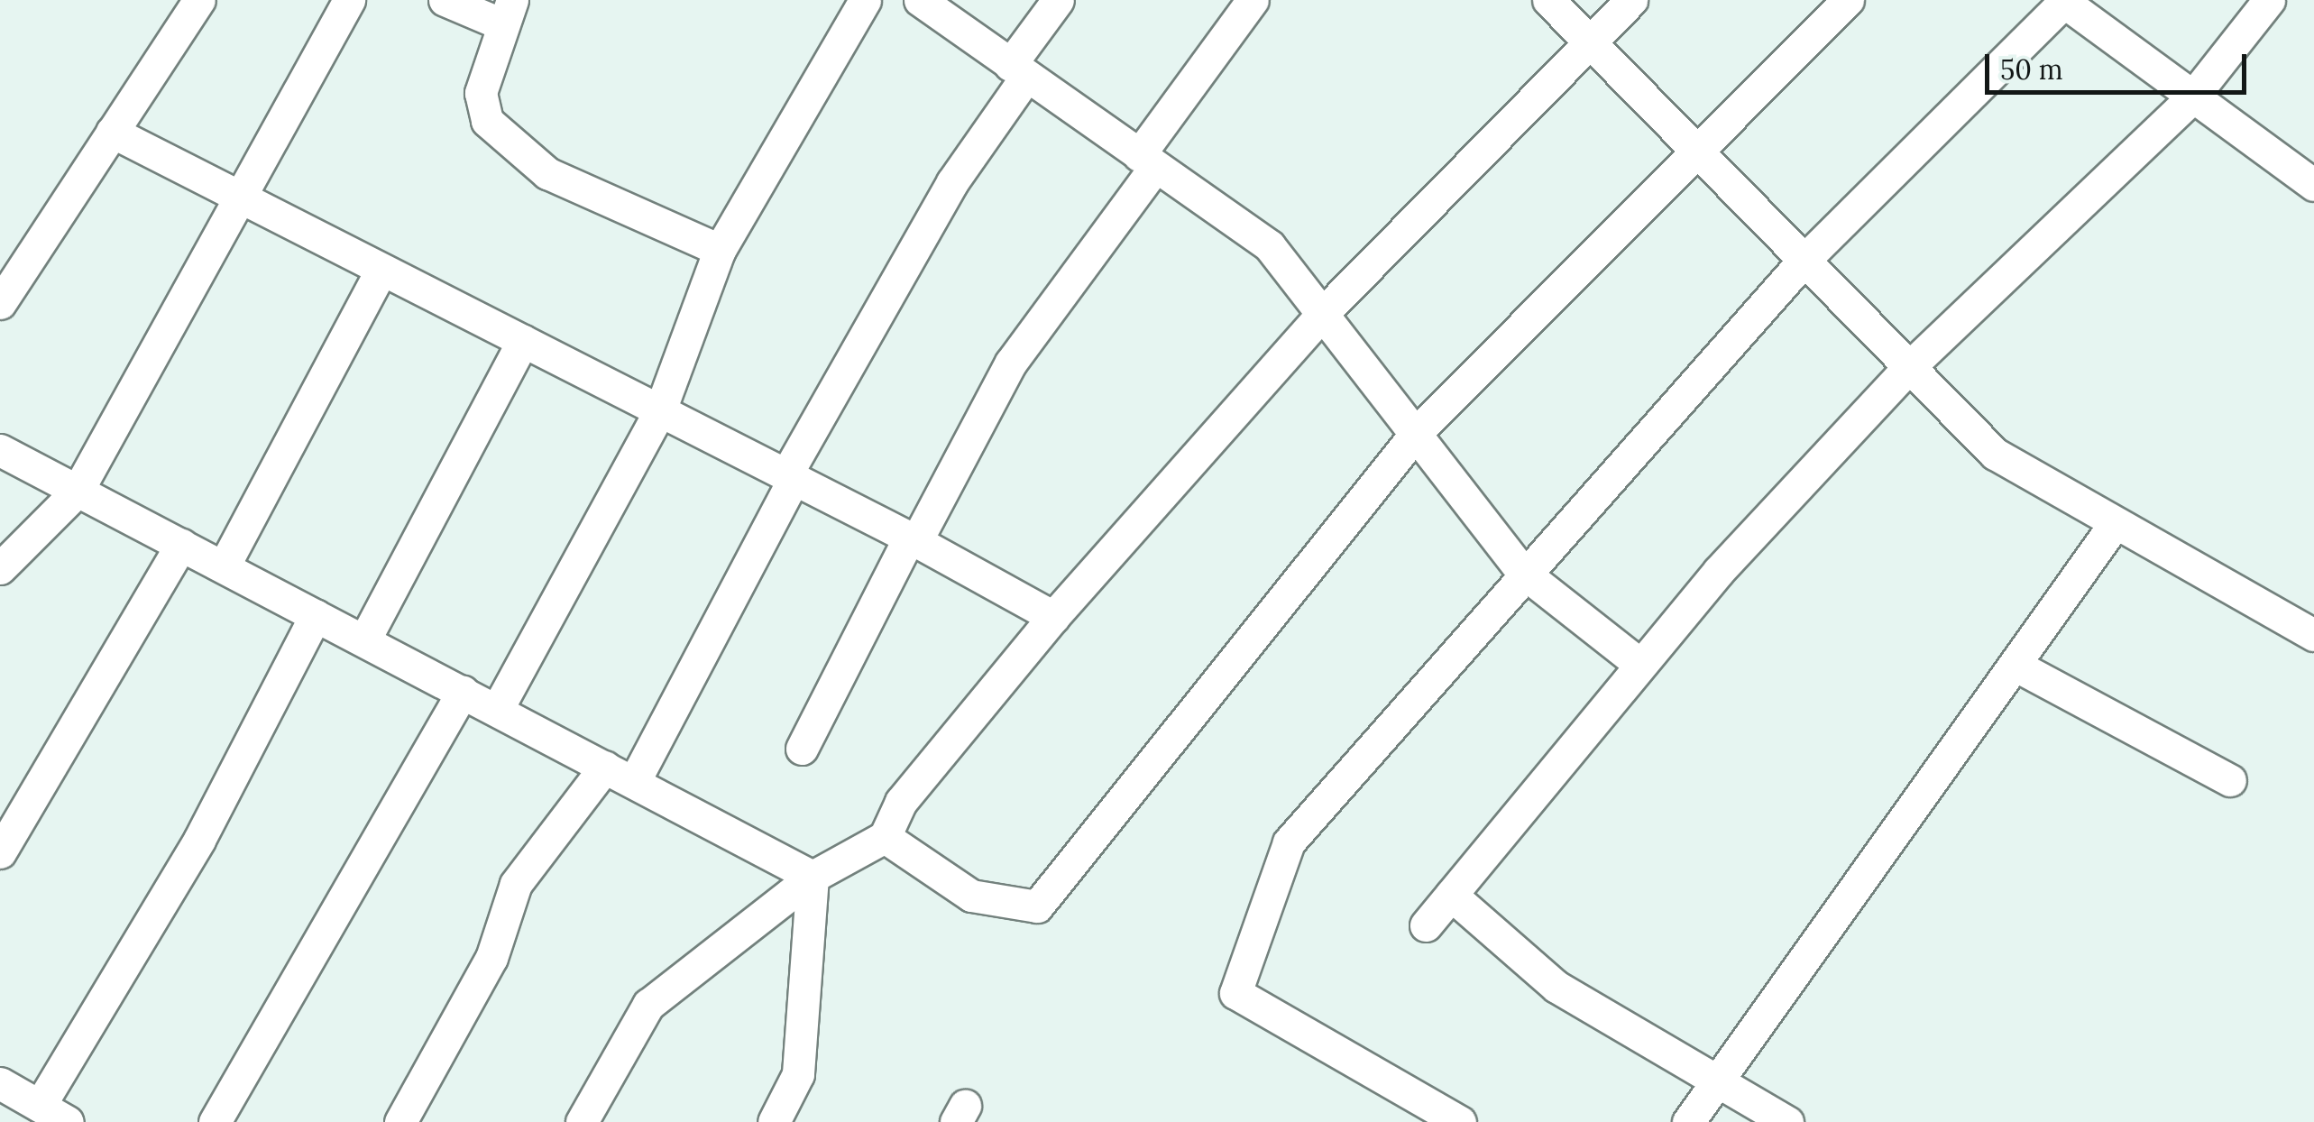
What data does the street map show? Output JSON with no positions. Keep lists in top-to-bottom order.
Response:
{
  "scale_bar": "50 m"
}
